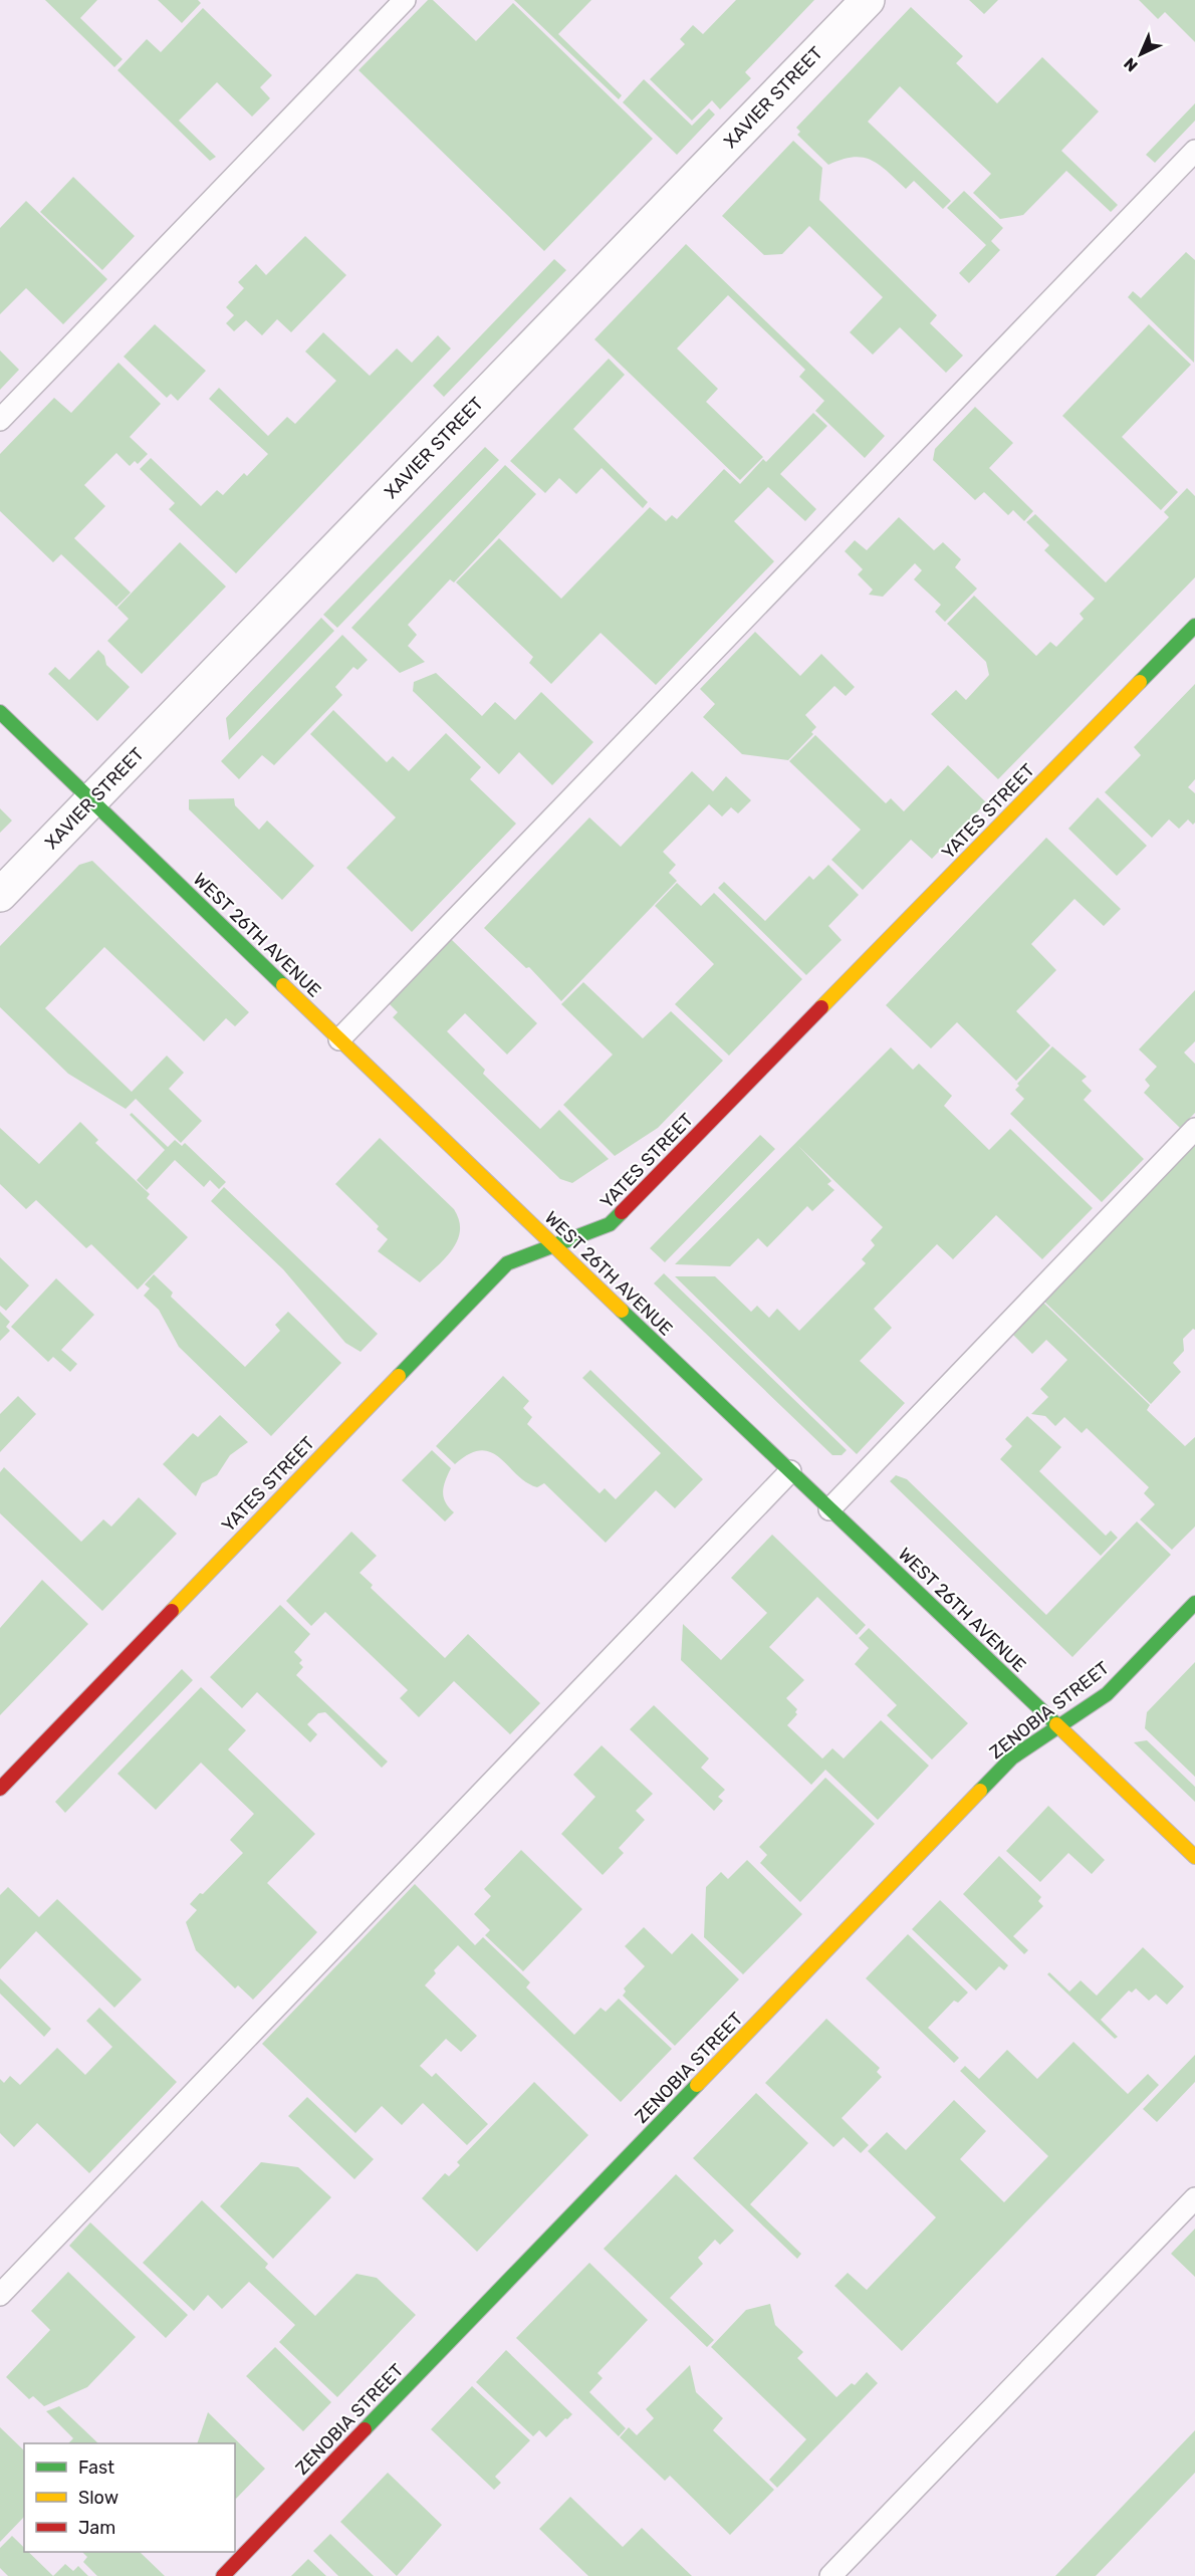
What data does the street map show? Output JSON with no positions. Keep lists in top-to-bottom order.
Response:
{
  "streets": {
    "street": [
      "XAVIER STREET",
      "YATES STREET",
      "WEST 26TH AVENUE",
      "ZENOBIA STREET"
    ]
  },
  "crossings": [
    ["XAVIER STREET", "WEST 26TH AVENUE"],
    ["YATES STREET", "WEST 26TH AVENUE"],
    ["WEST 26TH AVENUE", "ZENOBIA STREET"]
  ],
  "legend": ["Fast", "Slow", "Jam"],
  "north": "bottom left"
}
